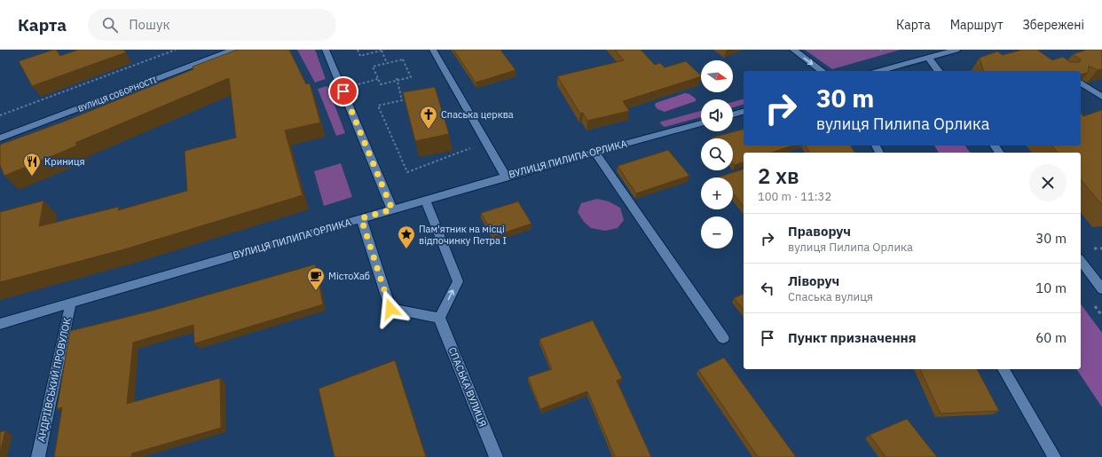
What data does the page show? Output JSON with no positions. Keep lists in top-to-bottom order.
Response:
{
  "streets": {
    "street": [
      "ВУЛИЦЯ СОБОРНОСТІ",
      "ВУЛИЦЯ ПИЛИПА ОРЛИКА",
      "АНДРІЇВСЬКИЙ ПРОВУЛОК",
      "СПАСЬКА ВУЛИЦЯ"
    ]
  },
  "crossings": [
    ["ВУЛИЦЯ ПИЛИПА ОРЛИКА", "АНДРІЇВСЬКИЙ ПРОВУЛОК"]
  ],
  "places": {
    "church": ["Спаська церква"],
    "restaurant": ["Криниця"],
    "place": ["Пам'ятник на місці відпочинку Петра I"],
    "cafe": ["МістоХаб"]
  },
  "north": "right",
  "page": {
    "header": "Карта",
    "search": "Пошук",
    "nav": ["Карта", "Маршрут", "Збережені"],
    "map_buttons": ["+", "−"],
    "turn": ["30 m", "вулиця Пилипа Орлика"],
    "heading": ["2 хв", "100 m · 11:32"],
    "list": [
      {
        "name": "Праворуч",
        "note": "вулиця Пилипа Орлика",
        "value": "30 m"
      },
      {
        "name": "Ліворуч",
        "note": "Спаська вулиця",
        "value": "10 m"
      },
      {
        "name": "Пункт призначення",
        "value": "60 m"
      }
    ]
  }
}
